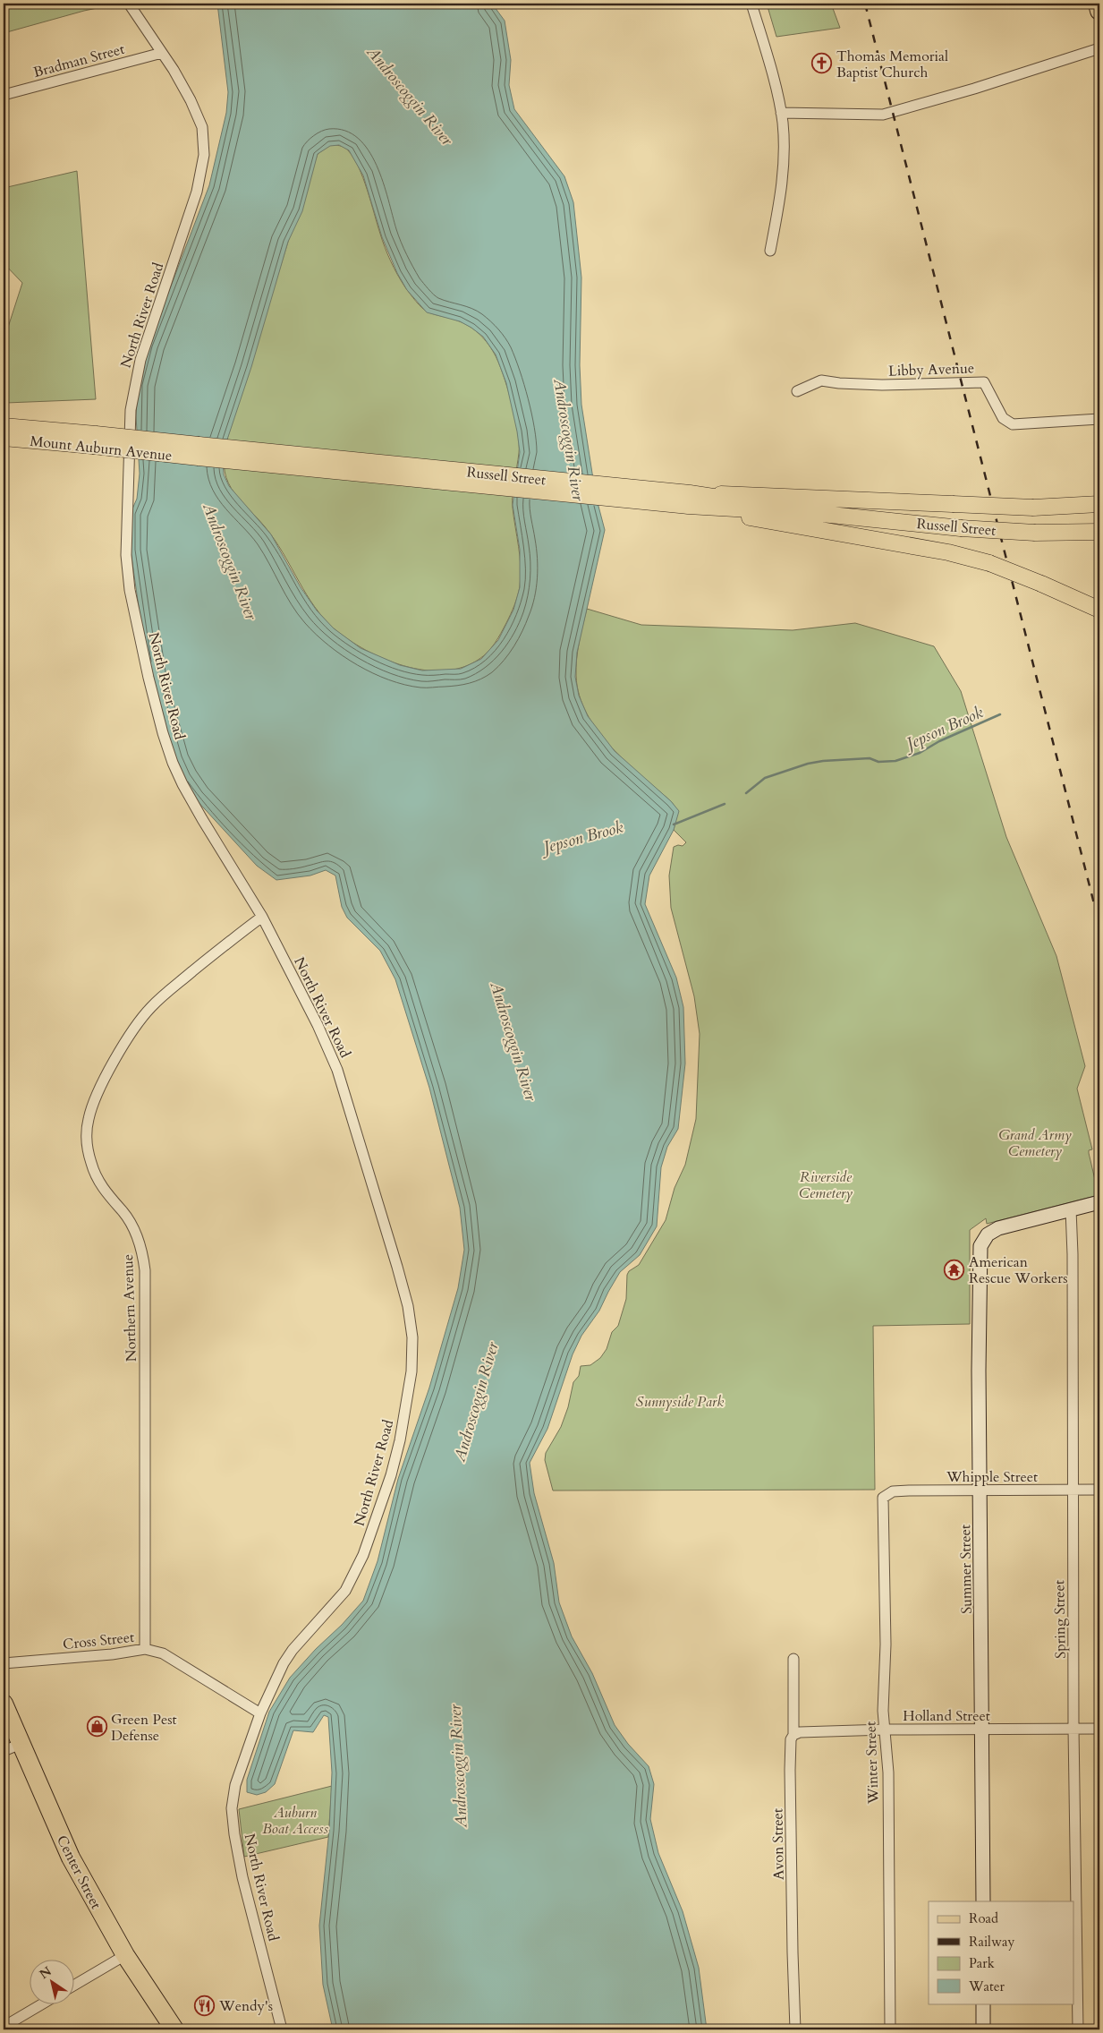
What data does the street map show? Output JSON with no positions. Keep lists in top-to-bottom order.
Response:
{
  "streets": {
    "highway": ["Center Street"],
    "main road": ["Mount Auburn Avenue", "Russell Street"],
    "street": [
      "Bradman Street",
      "North River Road",
      "Libby Avenue",
      "Northern Avenue",
      "Whipple Street",
      "Summer Street",
      "Spring Street",
      "Cross Street",
      "Holland Street",
      "Winter Street",
      "Avon Street"
    ]
  },
  "crossings": [
    ["Bradman Street", "North River Road"],
    ["North River Road", "Northern Avenue"],
    ["North River Road", "Cross Street"],
    ["Mount Auburn Avenue", "Russell Street"],
    ["Northern Avenue", "Cross Street"],
    ["Whipple Street", "Summer Street"],
    ["Whipple Street", "Spring Street"],
    ["Whipple Street", "Winter Street"],
    ["Summer Street", "Spring Street"],
    ["Summer Street", "Holland Street"],
    ["Spring Street", "Holland Street"],
    ["Holland Street", "Winter Street"],
    ["Holland Street", "Avon Street"]
  ],
  "water": ["Androscoggin River", "Jepson Brook"],
  "parks": [
    "Grand Army Cemetery",
    "Riverside Cemetery",
    "Sunnyside Park",
    "Auburn Boat Access"
  ],
  "places": {
    "church": ["Thomas Memorial Baptist Church"],
    "temple": ["American Rescue Workers"],
    "shop": ["Green Pest Defense"],
    "restaurant": ["Wendy's"]
  },
  "legend": [
    "Road",
    "Railway",
    "Park",
    "Water"
  ],
  "north": "top left"
}
